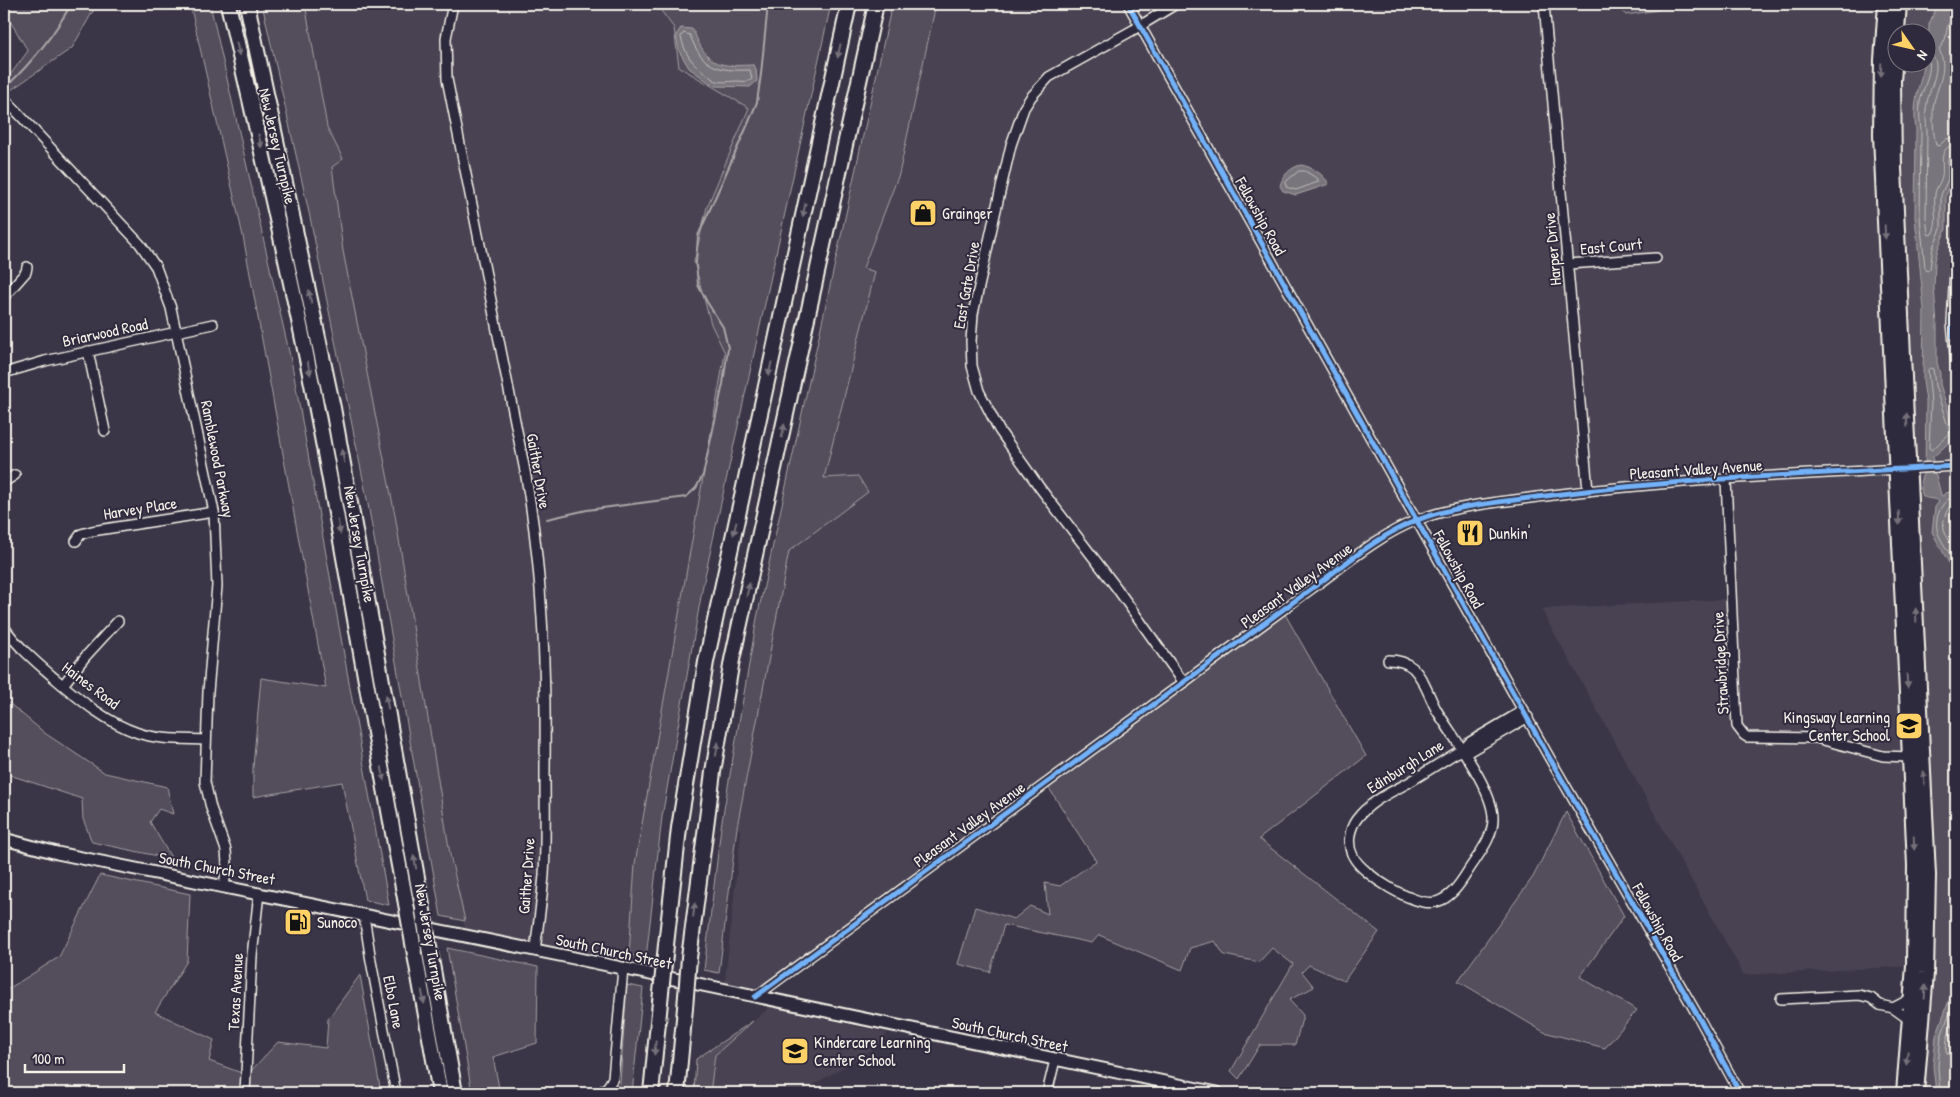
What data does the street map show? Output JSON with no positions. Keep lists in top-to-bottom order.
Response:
{
  "streets": {
    "highway": ["New Jersey Turnpike"],
    "main road": ["South Church Street"],
    "street": [
      "Fellowship Road",
      "East Court",
      "Harper Drive",
      "East Gate Drive",
      "Briarwood Road",
      "Ramblewood Parkway",
      "Pleasant Valley Avenue",
      "Gaither Drive",
      "Harvey Place",
      "Strawbridge Drive",
      "Haines Road",
      "Edinburgh Lane",
      "Texas Avenue",
      "Elbo Lane"
    ]
  },
  "crossings": [
    ["Fellowship Road", "East Gate Drive"],
    ["Fellowship Road", "Pleasant Valley Avenue"],
    ["Fellowship Road", "Edinburgh Lane"],
    ["East Court", "Harper Drive"],
    ["Harper Drive", "Pleasant Valley Avenue"],
    ["East Gate Drive", "Pleasant Valley Avenue"],
    ["Briarwood Road", "Ramblewood Parkway"],
    ["Ramblewood Parkway", "Harvey Place"],
    ["Ramblewood Parkway", "Haines Road"],
    ["Ramblewood Parkway", "South Church Street"],
    ["Pleasant Valley Avenue", "Strawbridge Drive"],
    ["Pleasant Valley Avenue", "South Church Street"],
    ["Gaither Drive", "South Church Street"],
    ["South Church Street", "Texas Avenue"],
    ["South Church Street", "Elbo Lane"]
  ],
  "places": {
    "shop": ["Grainger"],
    "restaurant": ["Dunkin'"],
    "school or university": ["Kingsway Learning Center School", "Kindercare Learning Center School"],
    "fuel station": ["Sunoco"]
  },
  "scale_bar": "100 m",
  "north": "bottom right"
}
